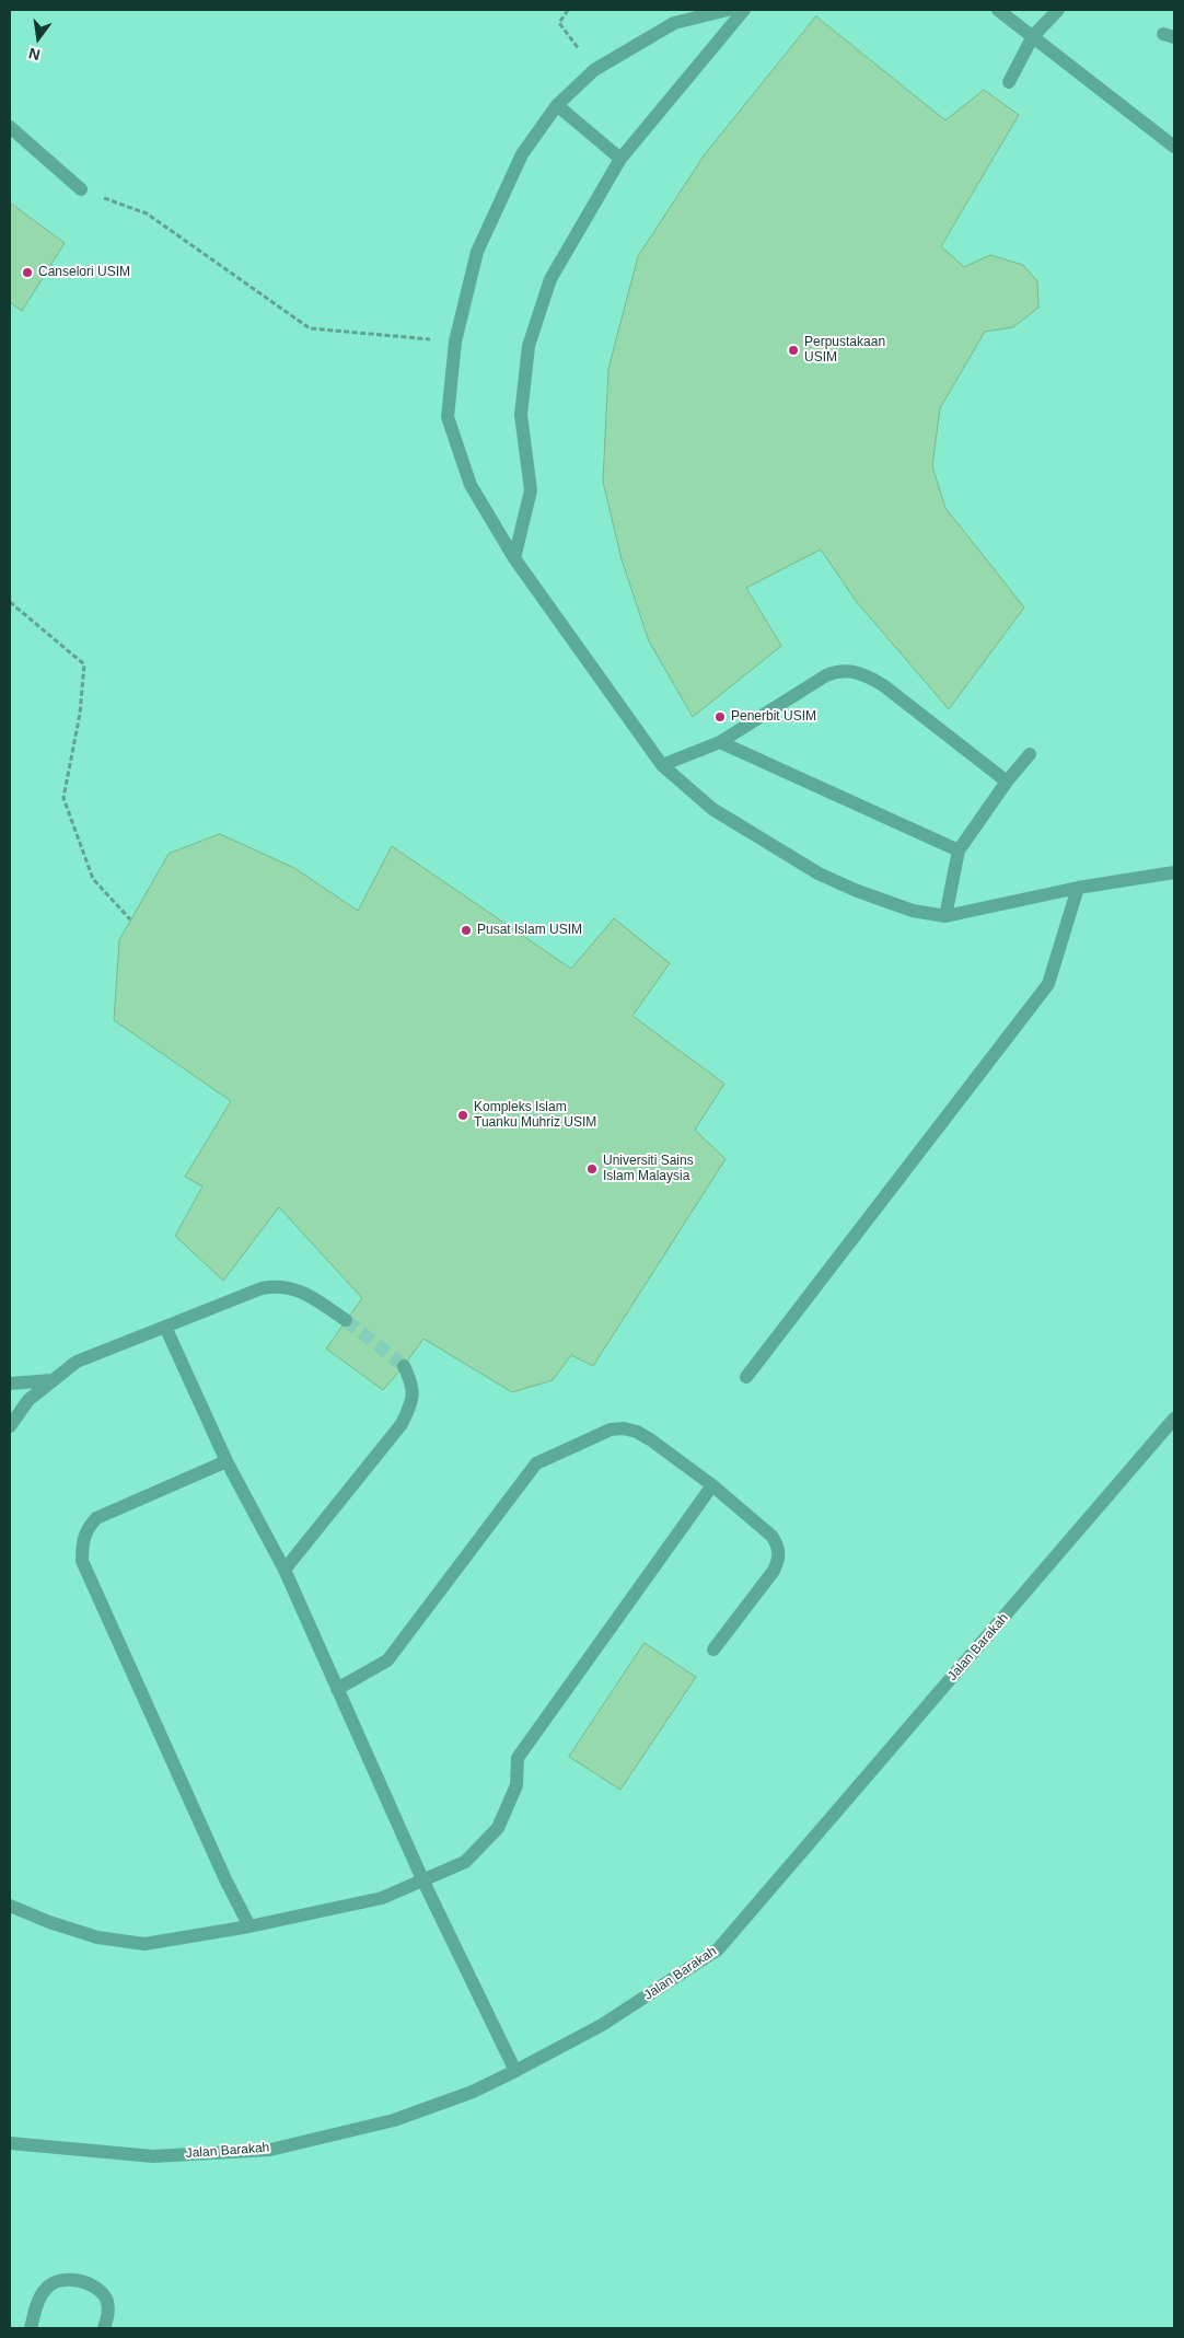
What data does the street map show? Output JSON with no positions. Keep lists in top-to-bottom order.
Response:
{
  "streets": {
    "street": ["Jalan Barakah"]
  },
  "places": [
    "Canselori USIM",
    "Perpustakaan USIM",
    "Penerbit USIM",
    "Pusat Islam USIM",
    "Kompleks Islam Tuanku Muhriz USIM",
    "Universiti Sains Islam Malaysia"
  ],
  "north": "bottom"
}
